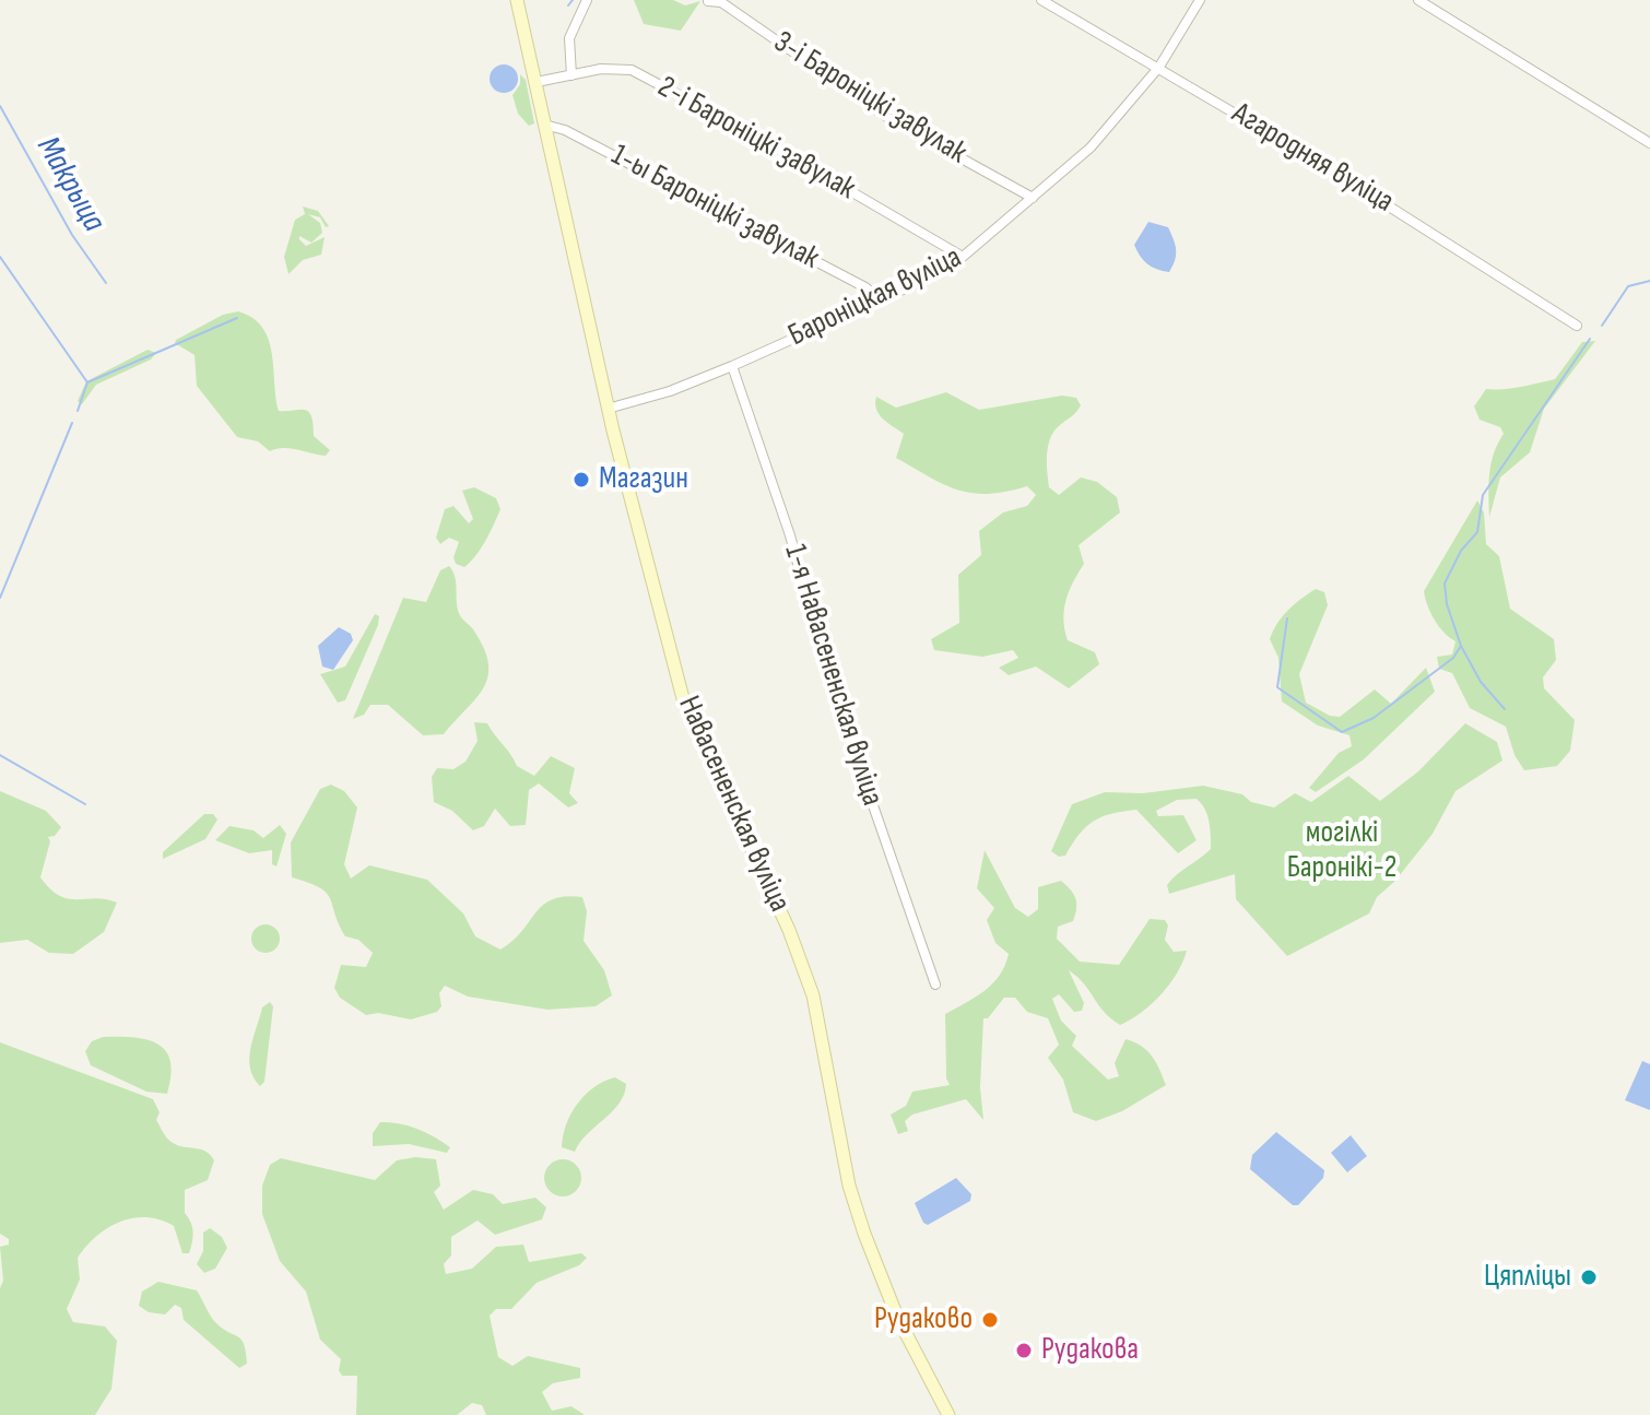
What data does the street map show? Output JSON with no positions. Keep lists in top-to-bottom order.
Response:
{
  "streets": {
    "main road": ["Навасененская вуліца"],
    "street": [
      "3-і Бароніцкі завулак",
      "2-і Бароніцкі завулак",
      "Агародняя вуліца",
      "1-ы Бароніцкі завулак",
      "Бароніцкая вуліца",
      "1-я Навасененская вуліца"
    ]
  },
  "crossings": [
    ["3-і Бароніцкі завулак", "Бароніцкая вуліца"],
    ["2-і Бароніцкі завулак", "Бароніцкая вуліца"],
    ["2-і Бароніцкі завулак", "Навасененская вуліца"],
    ["Агародняя вуліца", "Бароніцкая вуліца"],
    ["1-ы Бароніцкі завулак", "Бароніцкая вуліца"],
    ["1-ы Бароніцкі завулак", "Навасененская вуліца"],
    ["Бароніцкая вуліца", "1-я Навасененская вуліца"],
    ["Бароніцкая вуліца", "Навасененская вуліца"]
  ],
  "water": ["Макрыца"],
  "parks": ["могілкі Баронікі-2"],
  "places": [
    "Магазин",
    "Цяпліцы",
    "Рудаково",
    "Рудакова"
  ]
}
